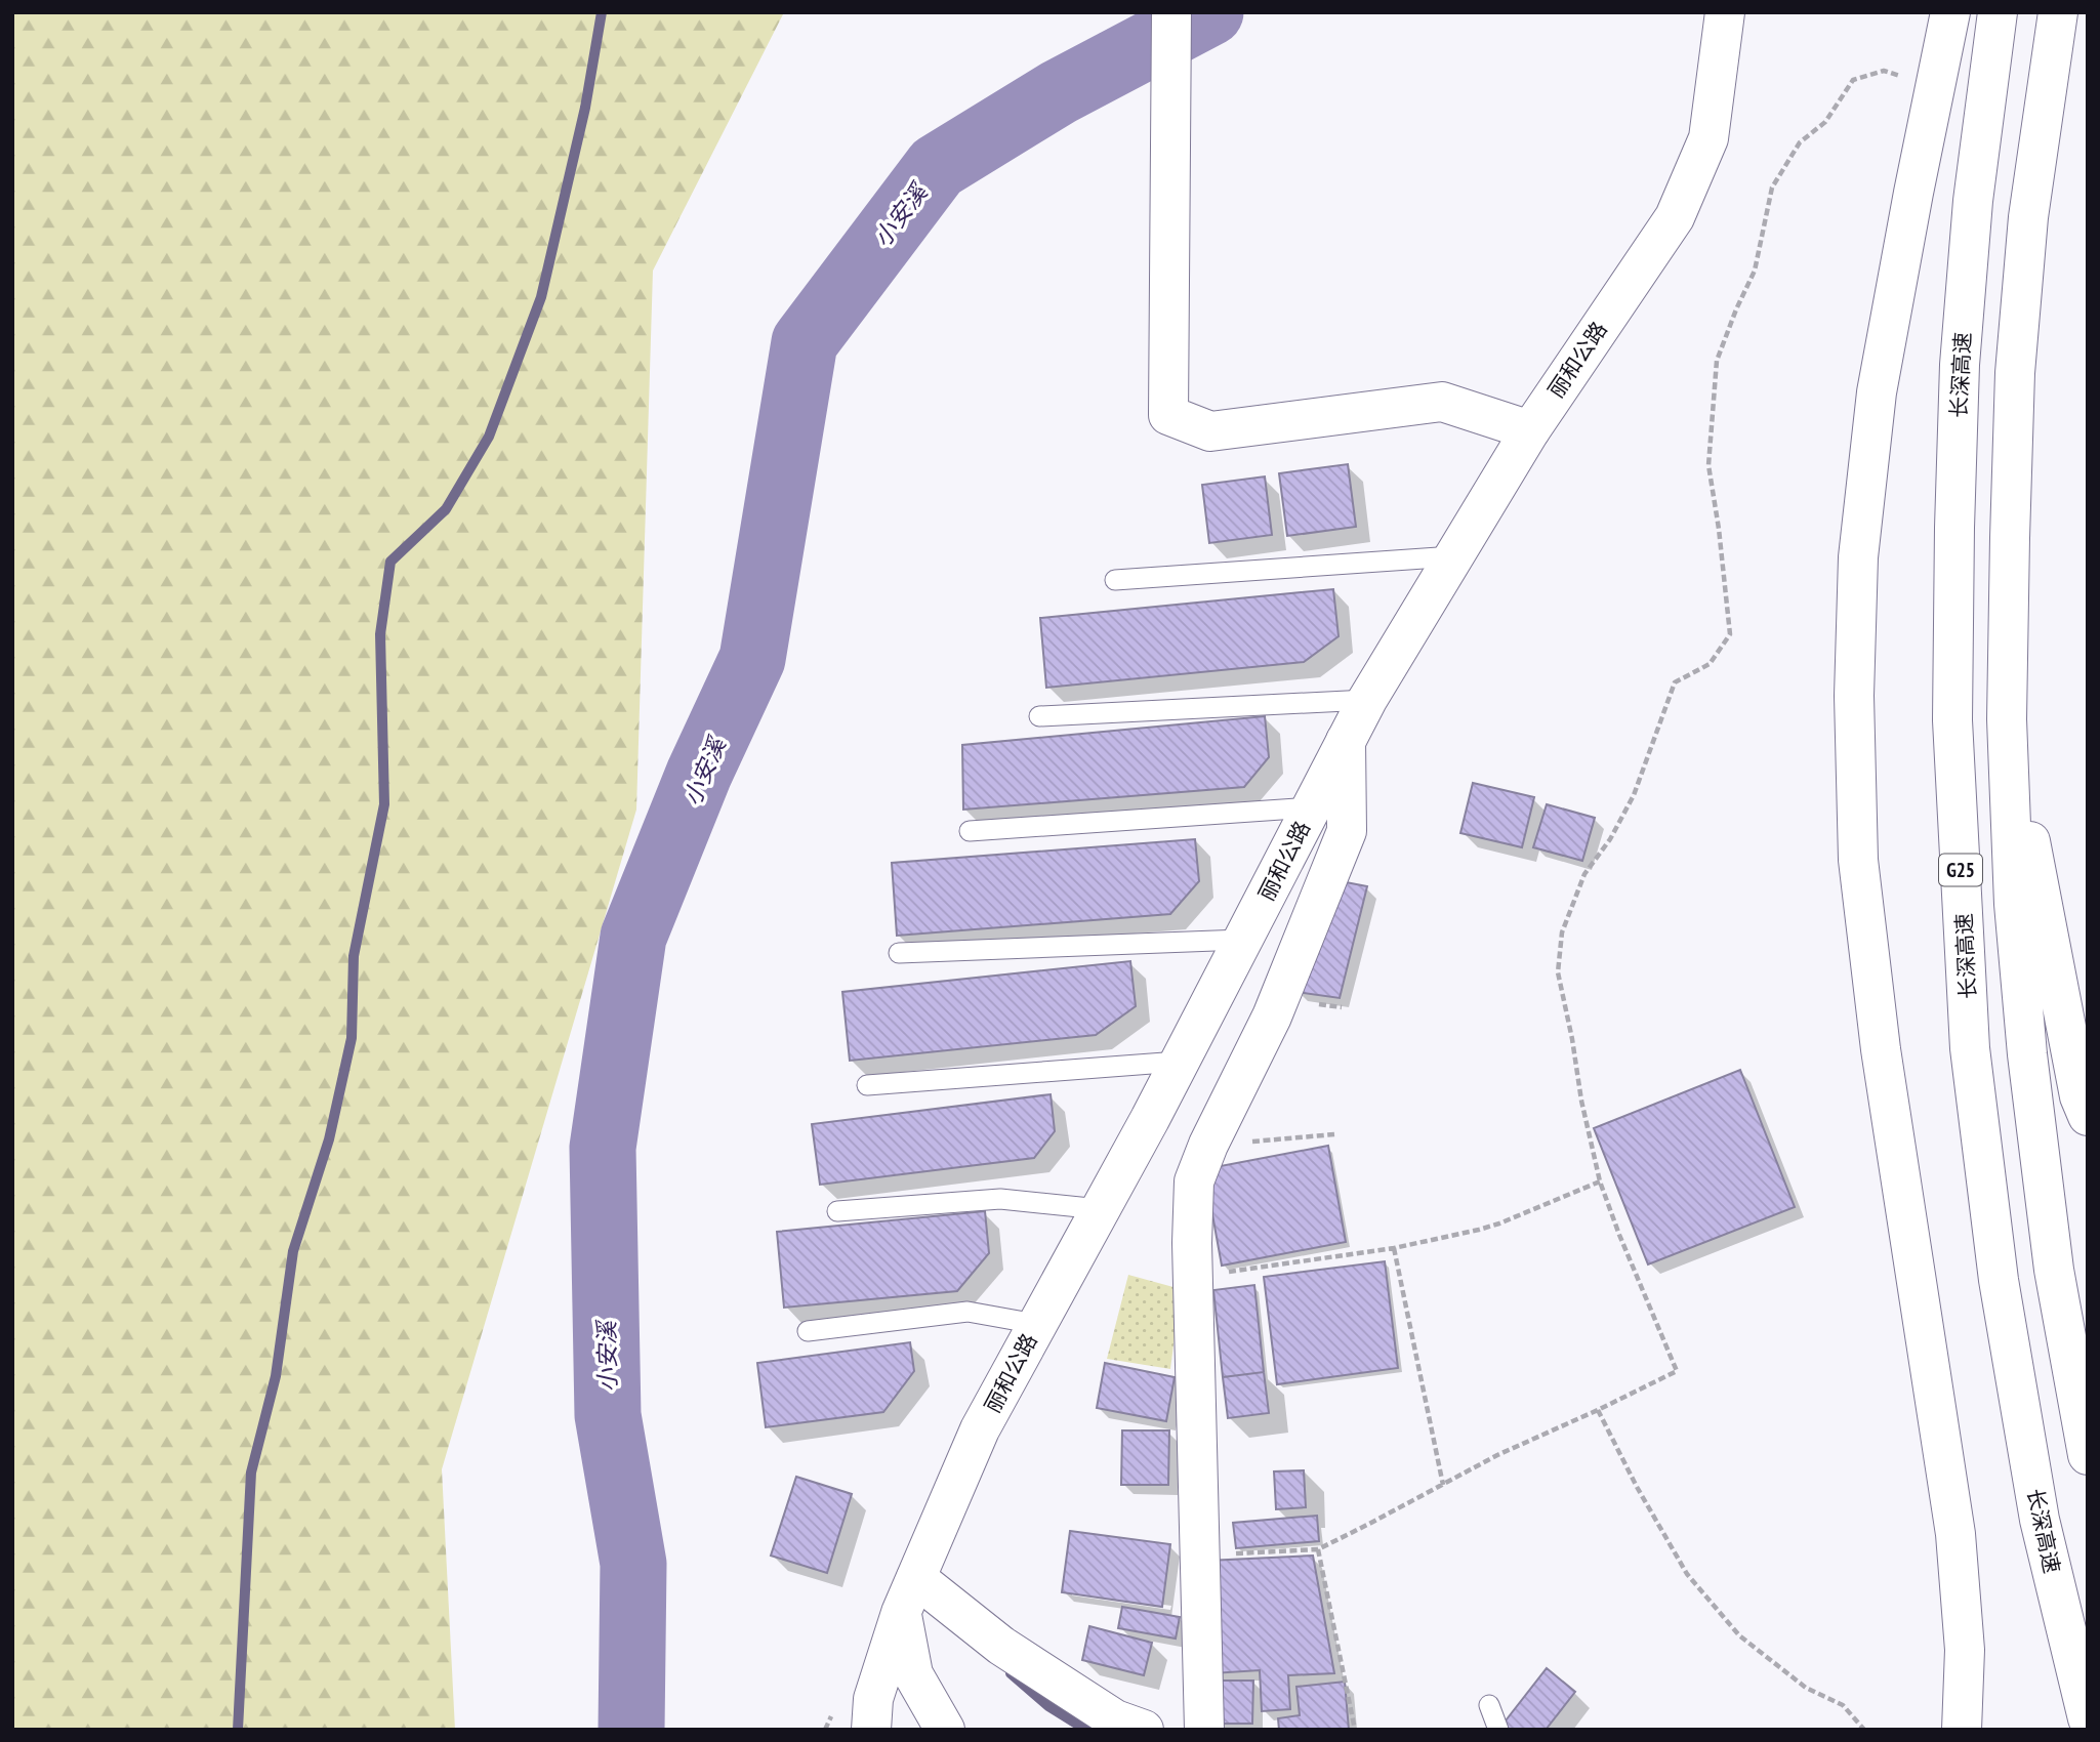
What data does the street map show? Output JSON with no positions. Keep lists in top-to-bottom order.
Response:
{
  "streets": {
    "main road": ["丽和公路", "长深高速", "G25"]
  },
  "water": ["小安溪"]
}
